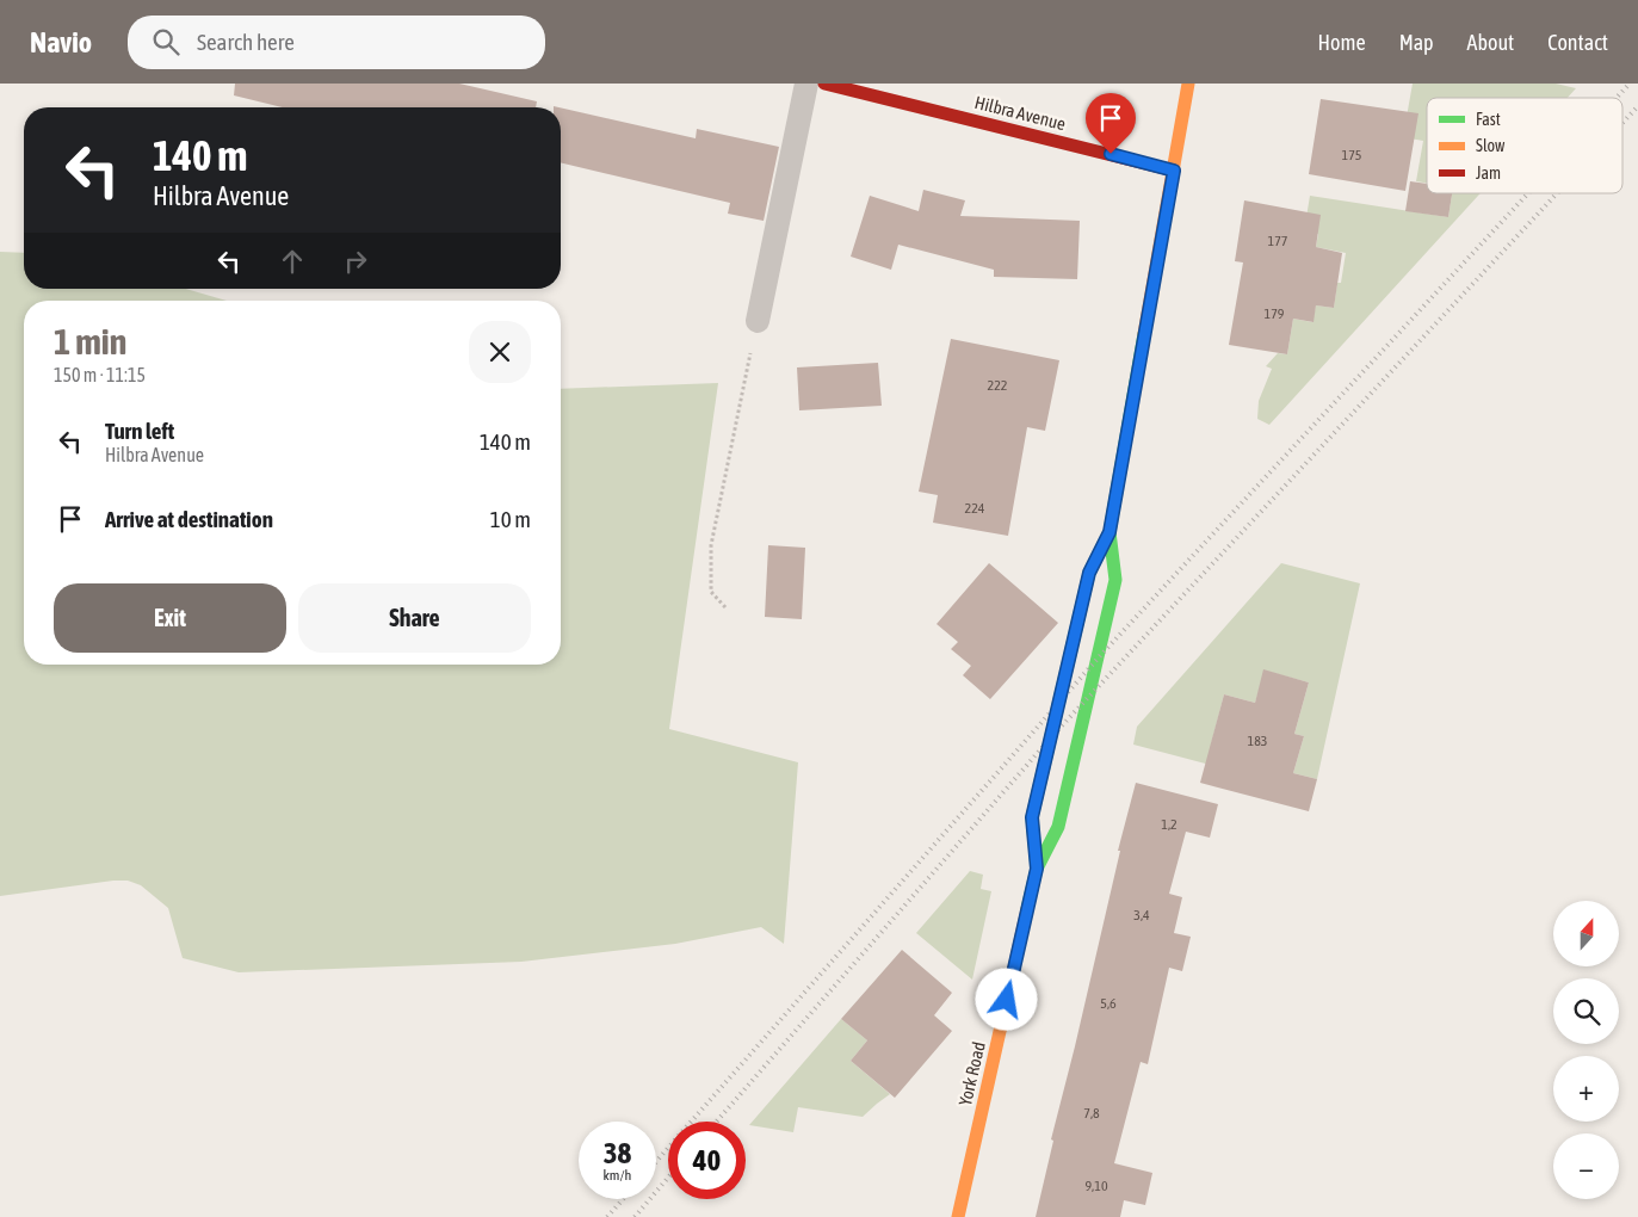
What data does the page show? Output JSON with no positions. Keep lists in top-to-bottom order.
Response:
{
  "streets": {
    "street": ["Hilbra Avenue", "York Road"]
  },
  "crossings": [
    ["Hilbra Avenue", "York Road"]
  ],
  "house_numbers": [
    "175",
    "177",
    "179",
    "222",
    "224",
    "183",
    "1,2",
    "3,4",
    "5,6",
    "7,8",
    "9,10"
  ],
  "legend": ["Fast", "Slow", "Jam"],
  "north": "top",
  "page": {
    "header": "Navio",
    "search": "Search here",
    "nav": [
      "Home",
      "Map",
      "About",
      "Contact"
    ],
    "turn": ["140 m", "Hilbra Avenue"],
    "heading": ["1 min", "150 m · 11:15"],
    "list": [
      {
        "name": "Turn left",
        "note": "Hilbra Avenue",
        "value": "140 m"
      },
      {
        "name": "Arrive at destination",
        "value": "10 m"
      }
    ],
    "buttons": ["Exit", "Share"],
    "map_buttons": ["+", "−"],
    "speed": "38 km/h",
    "limit": "40"
  }
}
